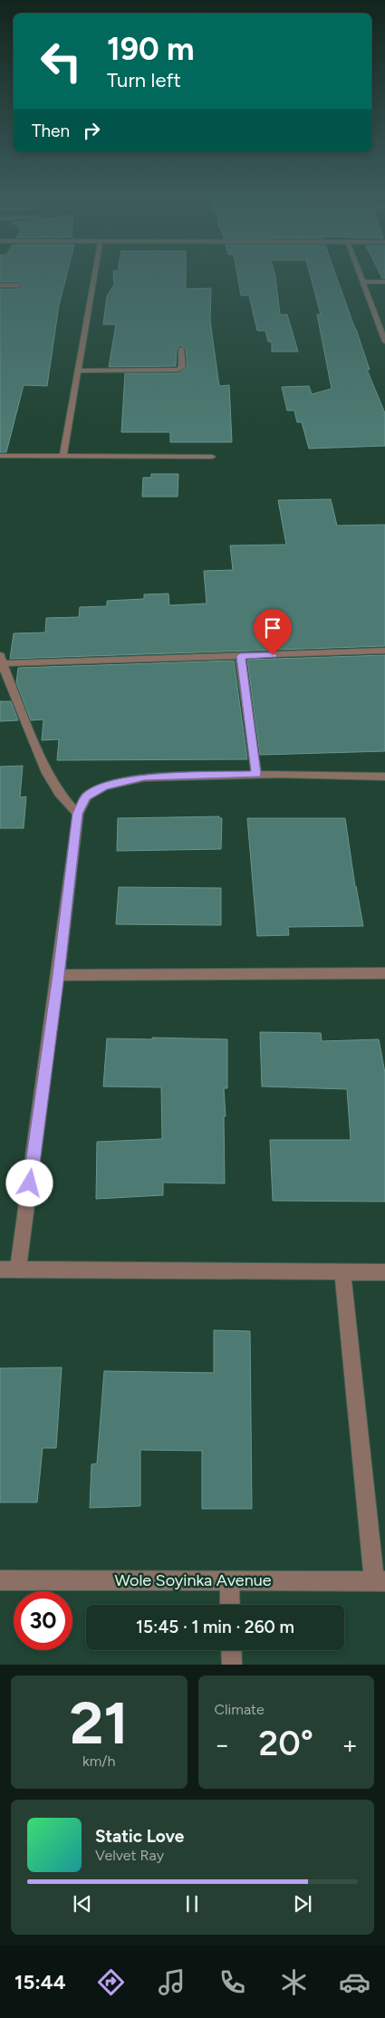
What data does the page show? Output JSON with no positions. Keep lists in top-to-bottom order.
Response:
{
  "streets": {
    "street": ["Wole Soyinka Avenue"]
  },
  "page": {
    "turn": ["190 m", "Turn left"],
    "then": "Then",
    "limit": "30",
    "trip": "15:45 · 1 min · 260 m",
    "tile": [
      ["21", "km/h"],
      "Climate"
    ],
    "heat": ["−", "20°", "+"],
    "song": ["Static Love", "Velvet Ray"],
    "tabs": "15:44"
  }
}
